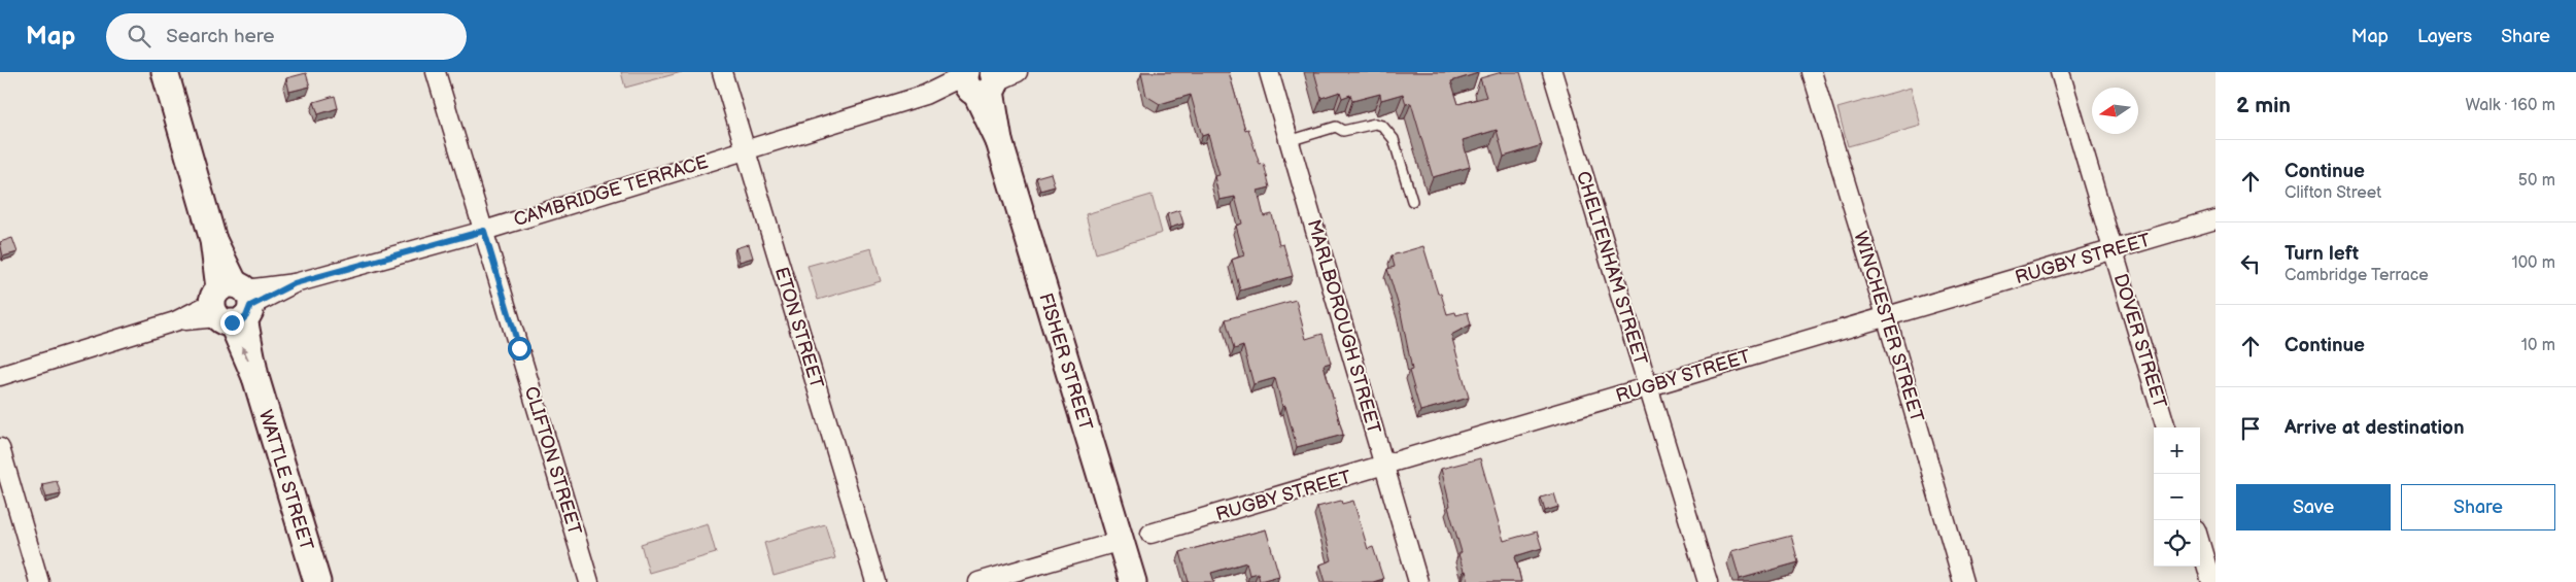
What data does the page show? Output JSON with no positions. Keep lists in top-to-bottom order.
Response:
{
  "streets": {
    "street": [
      "CAMBRIDGE TERRACE",
      "RUGBY STREET",
      "CHELTENHAM STREET",
      "MARLBOROUGH STREET",
      "WINCHESTER STREET",
      "ETON STREET",
      "DOVER STREET",
      "FISHER STREET",
      "CLIFTON STREET",
      "WATTLE STREET"
    ]
  },
  "crossings": [
    ["CAMBRIDGE TERRACE", "ETON STREET"],
    ["CAMBRIDGE TERRACE", "FISHER STREET"],
    ["CAMBRIDGE TERRACE", "CLIFTON STREET"],
    ["CAMBRIDGE TERRACE", "WATTLE STREET"],
    ["RUGBY STREET", "CHELTENHAM STREET"],
    ["RUGBY STREET", "MARLBOROUGH STREET"],
    ["RUGBY STREET", "WINCHESTER STREET"],
    ["RUGBY STREET", "DOVER STREET"]
  ],
  "north": "left",
  "page": {
    "header": "Map",
    "search": "Search here",
    "nav": ["Map", "Layers", "Share"],
    "heading": ["2 min", "Walk · 160 m"],
    "list": [
      ["Continue", "Clifton Street", "50 m"],
      ["Turn left", "Cambridge Terrace", "100 m"],
      ["Continue", "10 m"],
      "Arrive at destination"
    ],
    "map_buttons": ["+", "−"],
    "buttons": ["Save", "Share"]
  }
}
